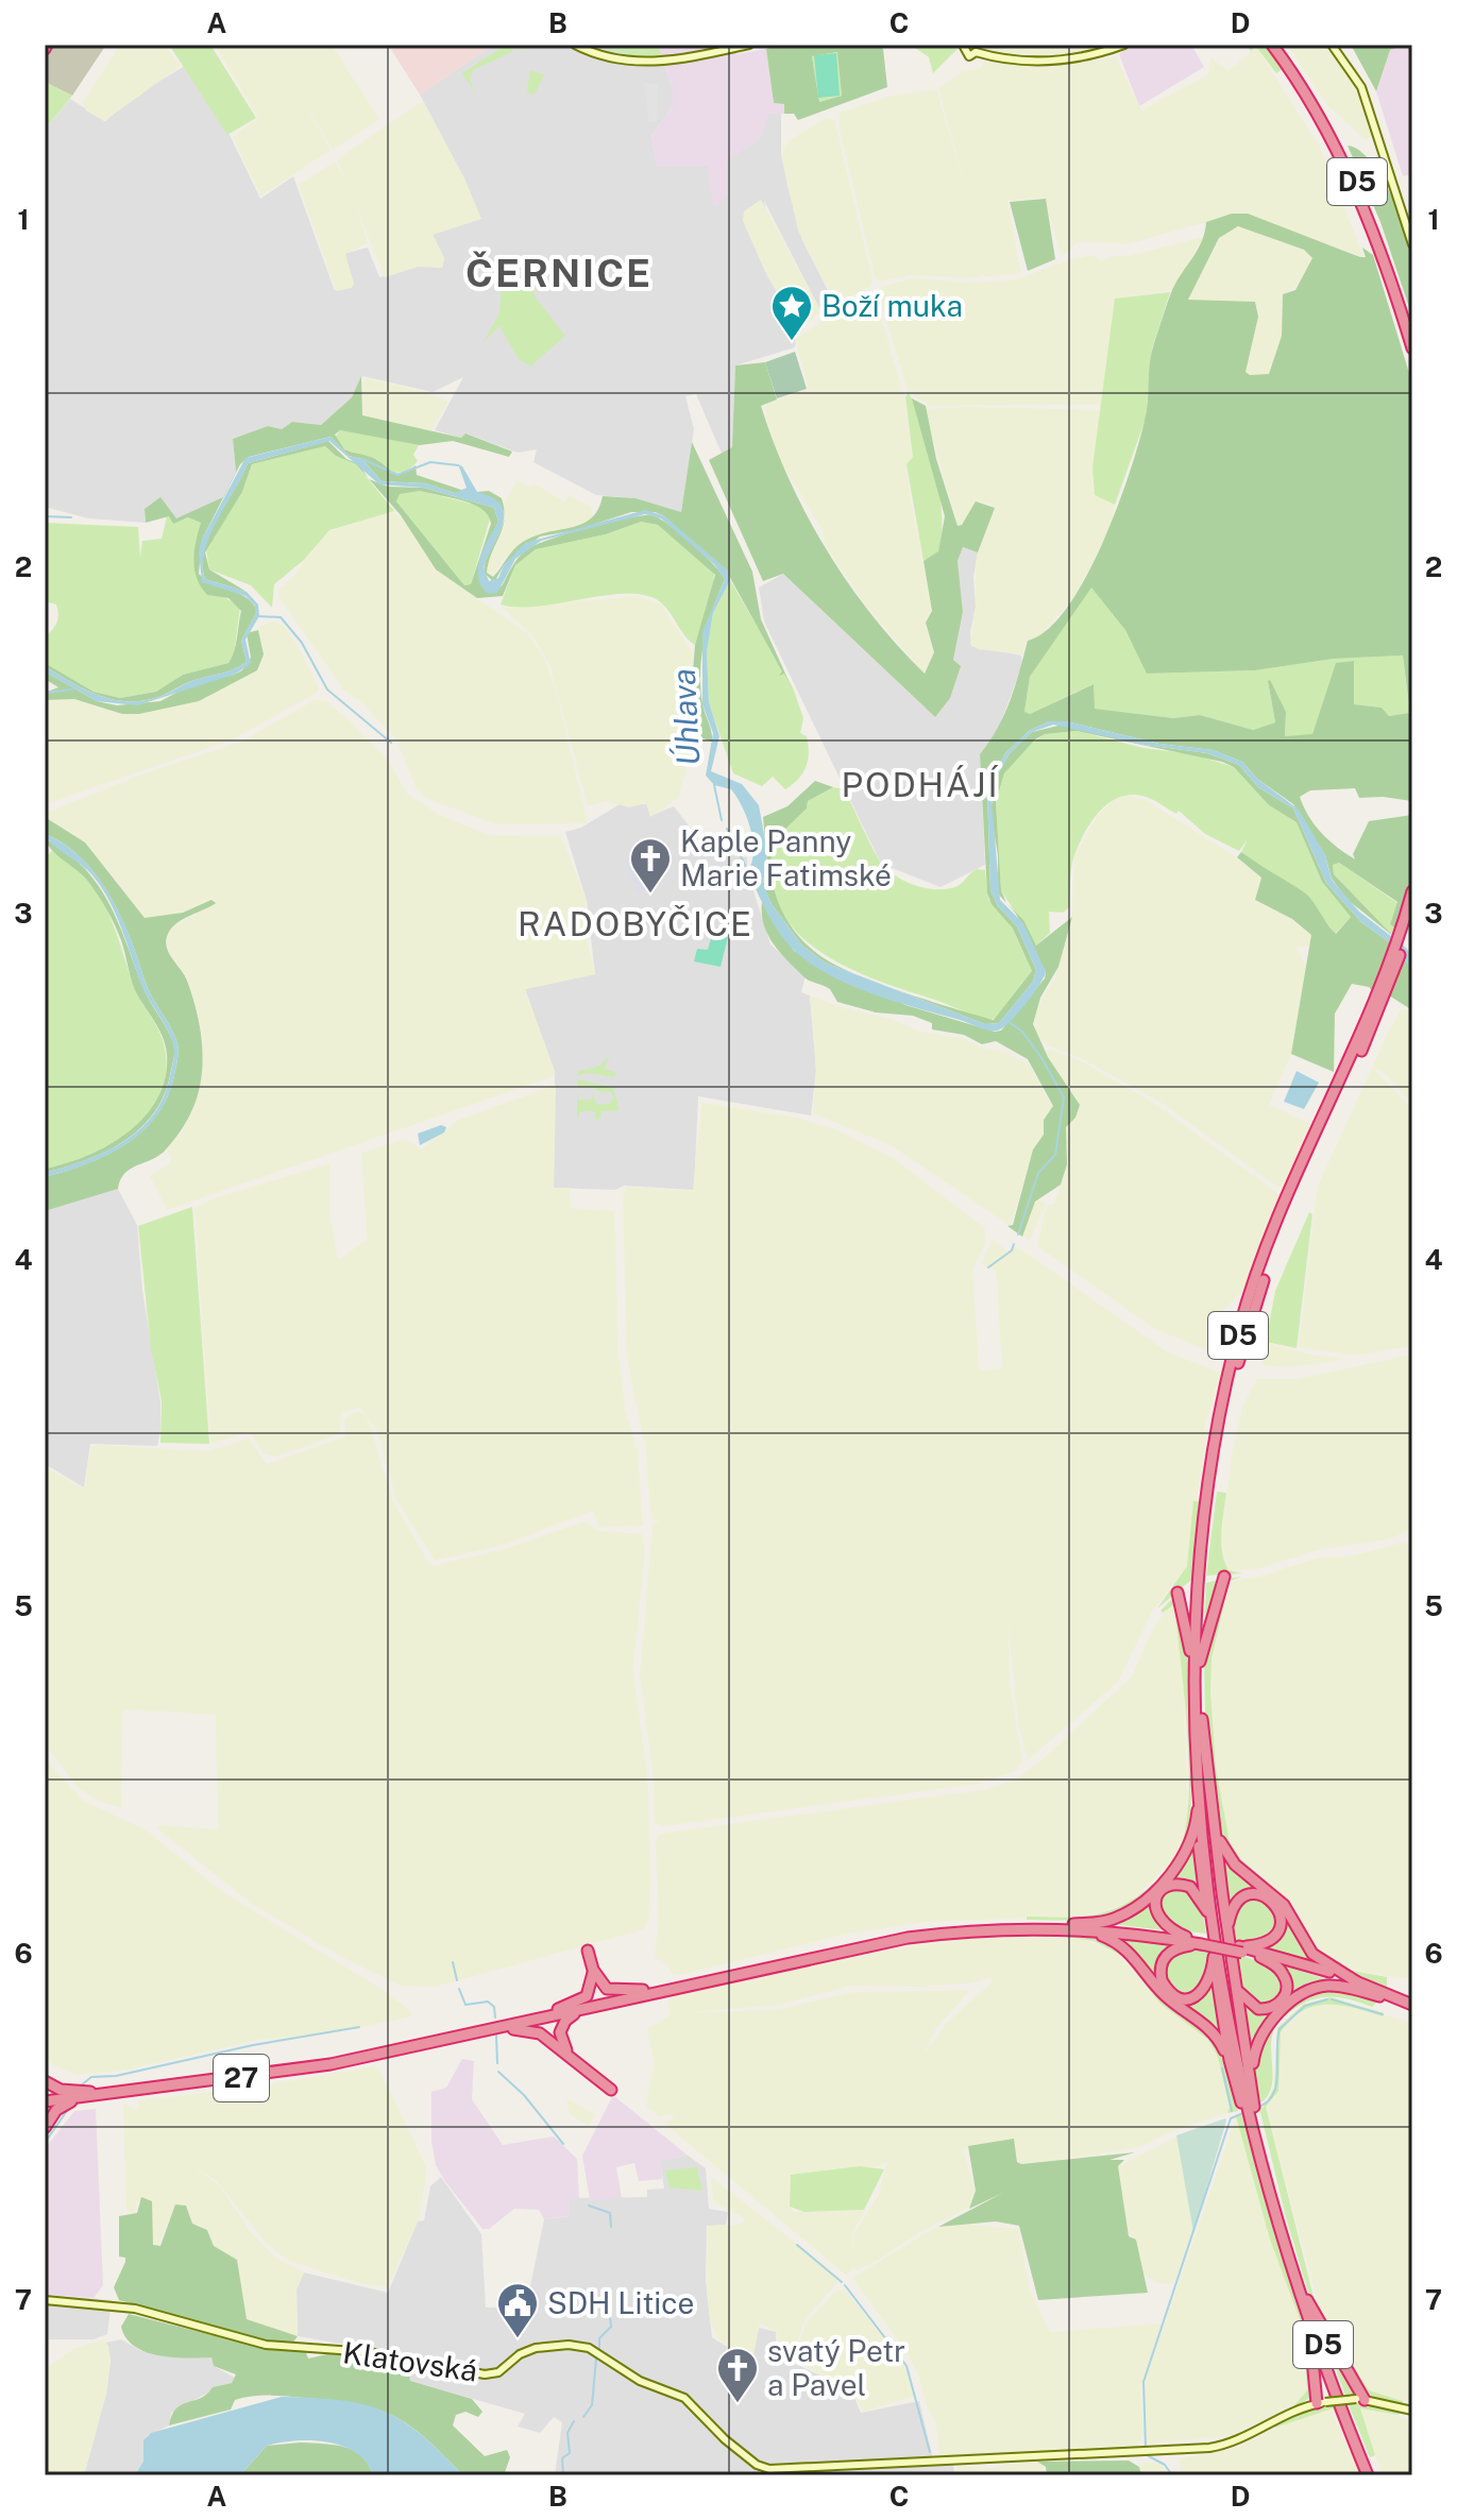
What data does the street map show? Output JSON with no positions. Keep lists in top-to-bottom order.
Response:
{
  "streets": {
    "highway": ["D5", "27"],
    "main road": ["Klatovská"]
  },
  "districts": ["ČERNICE", "PODHÁJÍ", "RADOBYČICE"],
  "water": ["Úhlava"],
  "places": {
    "place": ["Boží muka"],
    "church": ["Kaple Panny Marie Fatimské", "svatý Petr a Pavel"],
    "public building": ["SDH Litice"]
  },
  "grid": {
    "columns": [
      "A",
      "B",
      "C",
      "D"
    ],
    "rows": [
      "1",
      "2",
      "3",
      "4",
      "5",
      "6",
      "7"
    ]
  }
}
